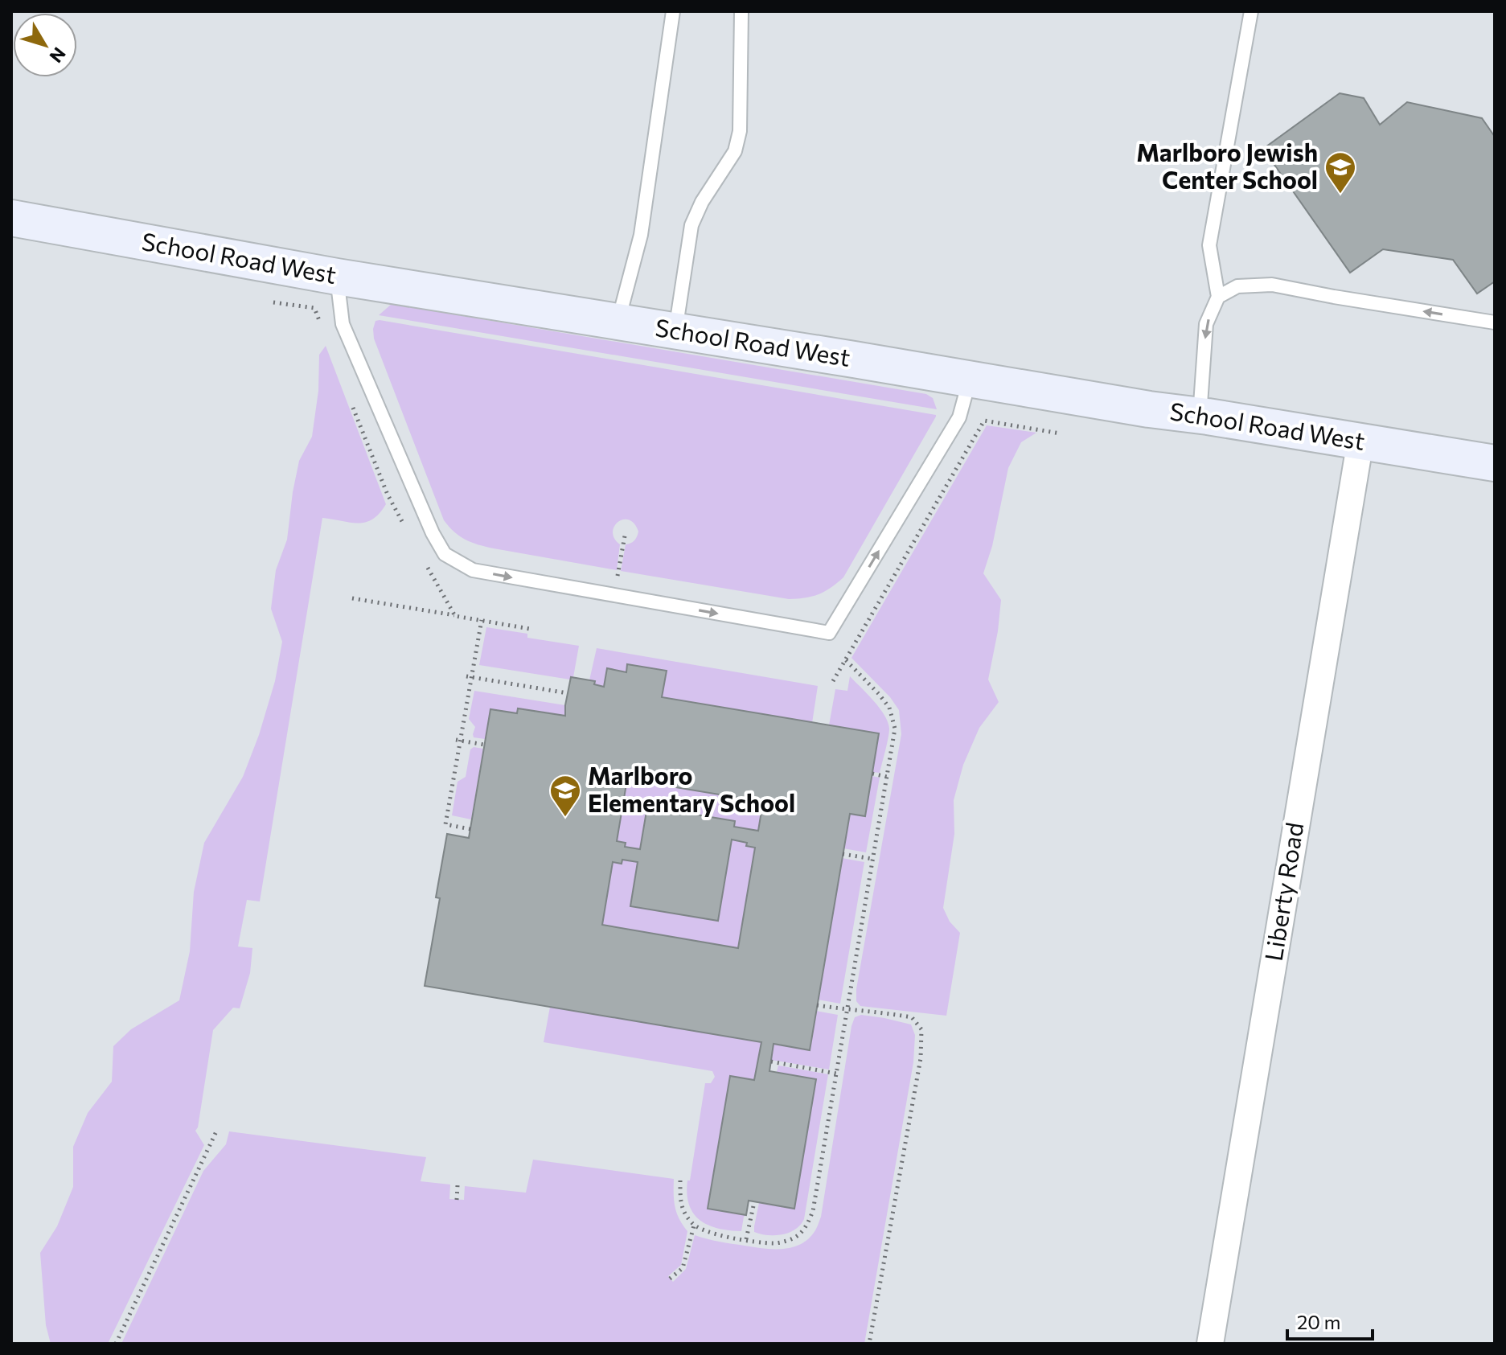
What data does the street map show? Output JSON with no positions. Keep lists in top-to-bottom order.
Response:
{
  "streets": {
    "street": ["School Road West", "Liberty Road"]
  },
  "crossings": [
    ["School Road West", "Liberty Road"]
  ],
  "places": {
    "school or university": ["Marlboro Jewish Center School", "Marlboro Elementary School"]
  },
  "scale_bar": "20 m",
  "north": "bottom right"
}
